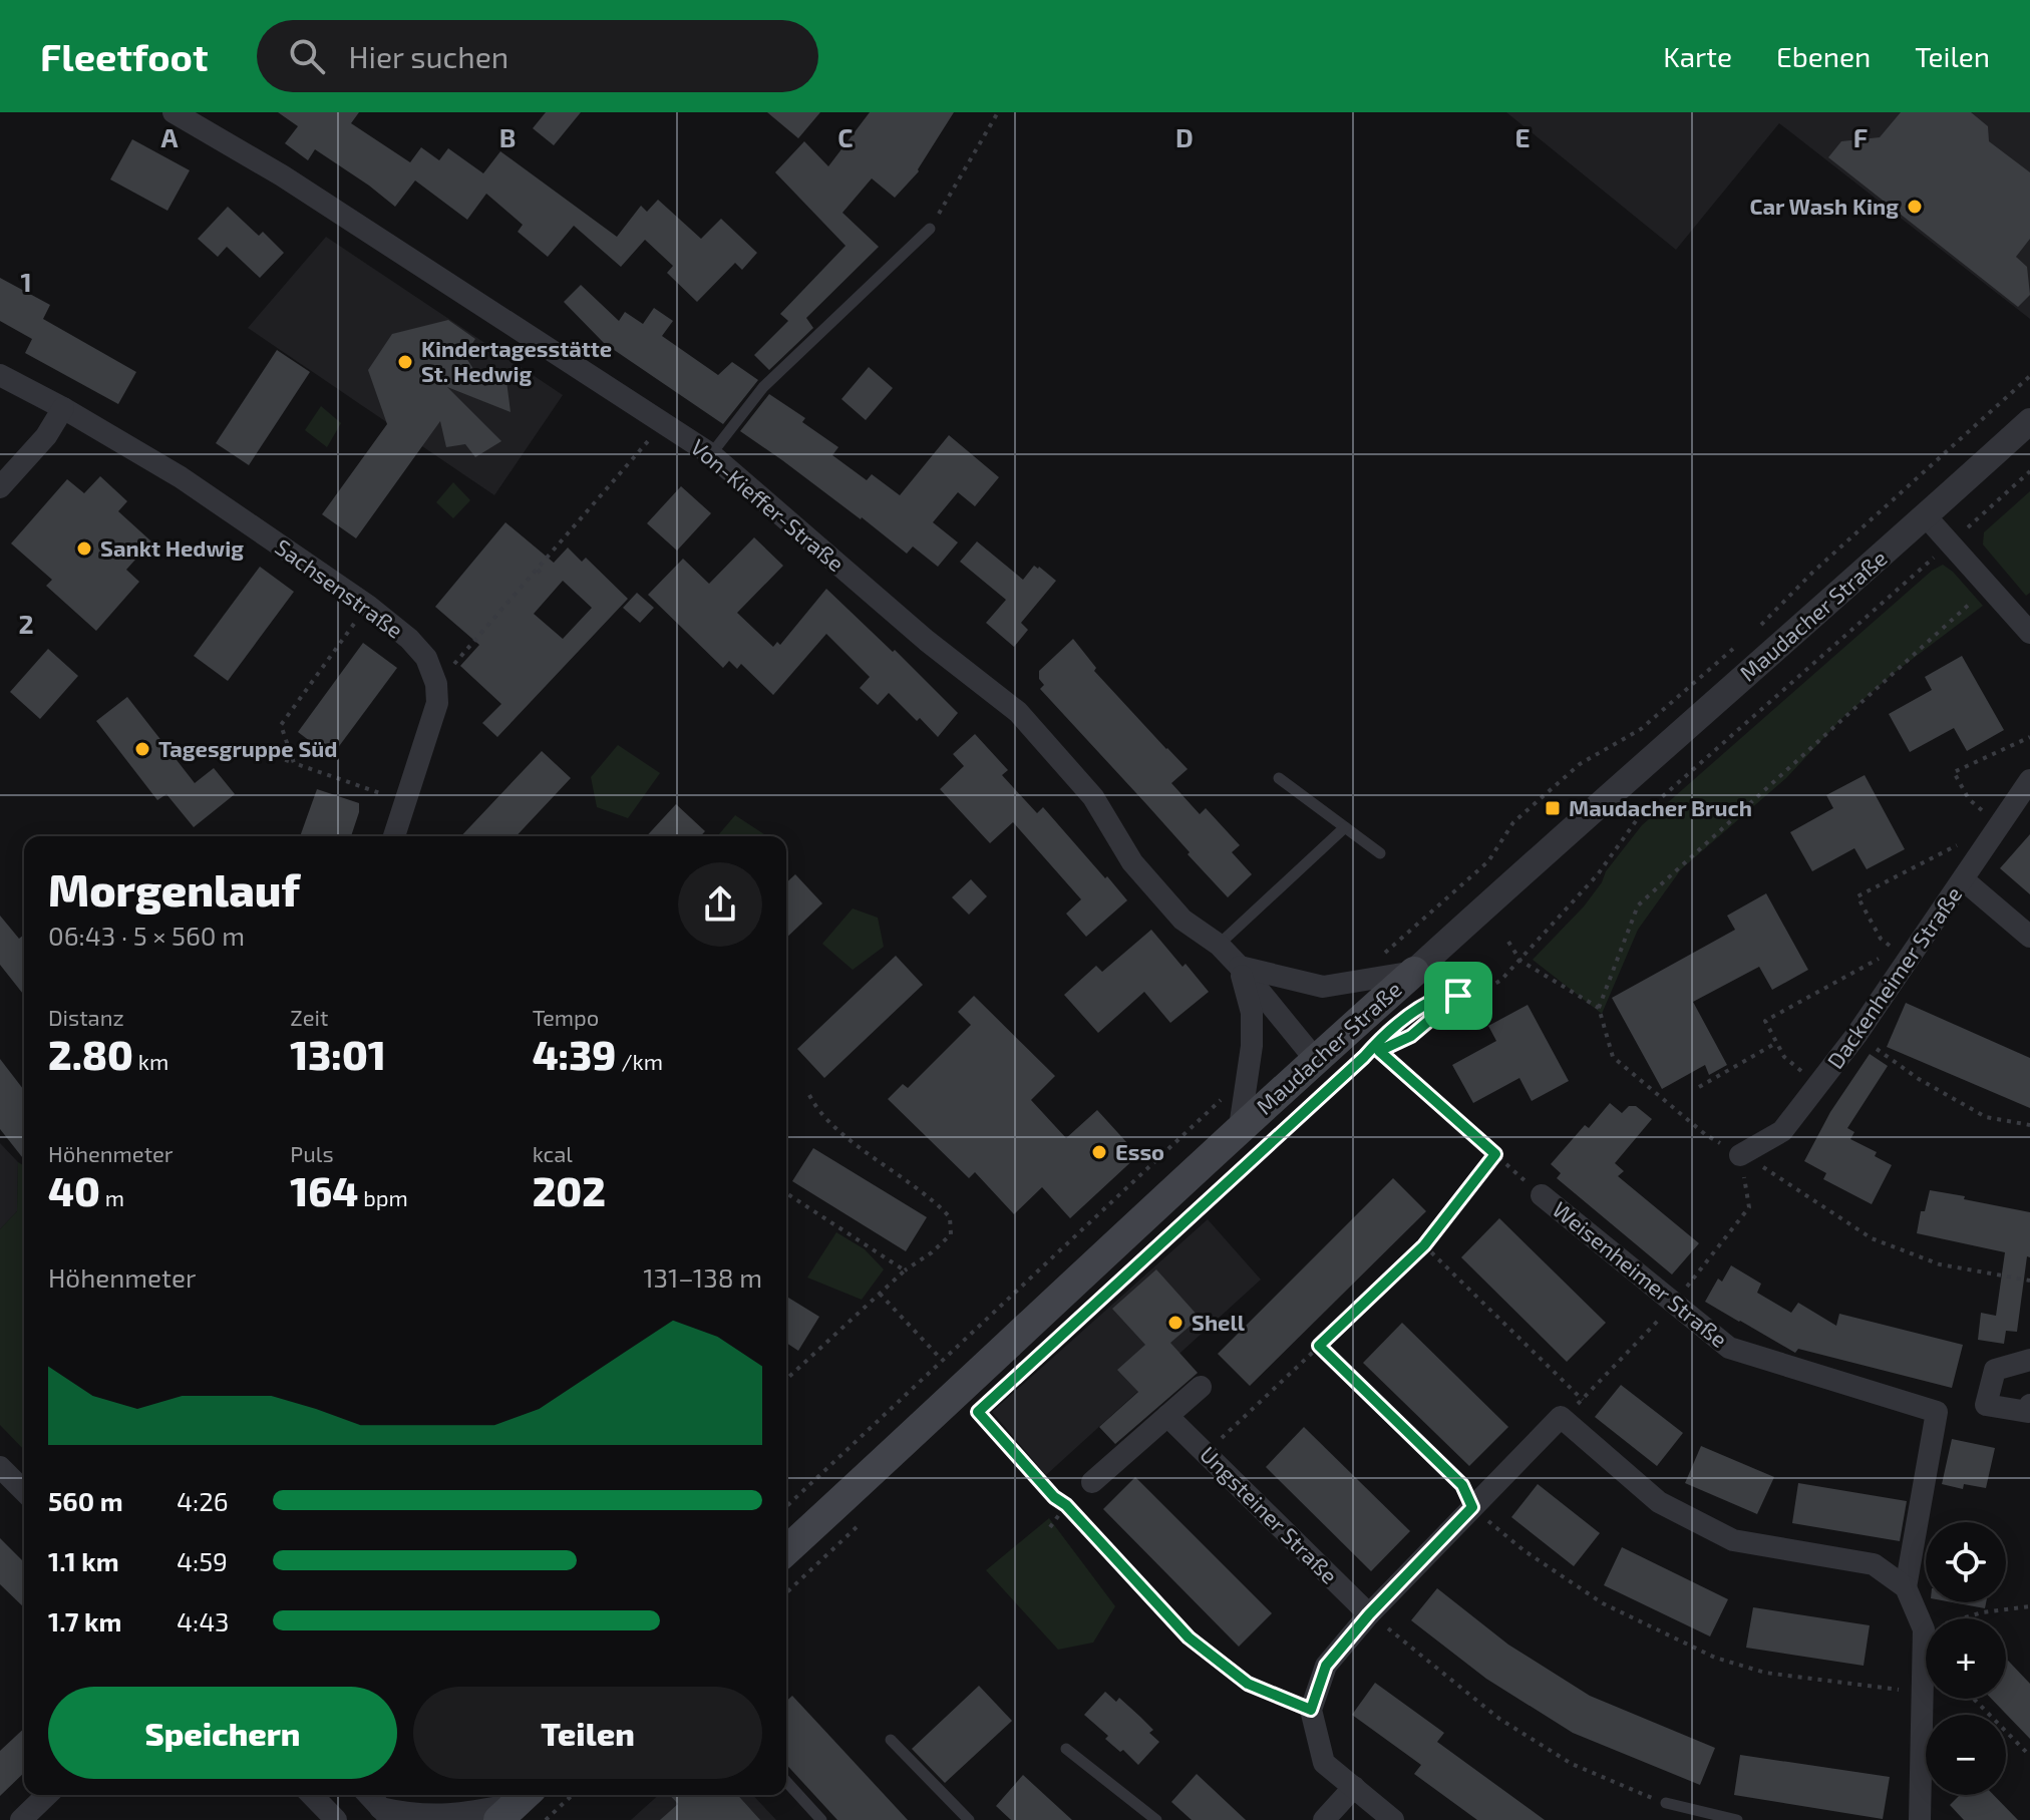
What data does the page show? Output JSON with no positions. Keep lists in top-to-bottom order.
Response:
{
  "streets": {
    "main road": ["Maudacher Straße"],
    "street": [
      "Von-Kieffer-Straße",
      "Sachsenstraße",
      "Dackenheimer Straße",
      "Weisenheimer Straße",
      "Ungsteiner Straße"
    ]
  },
  "crossings": [
    ["Von-Kieffer-Straße", "Maudacher Straße"]
  ],
  "places": {
    "other": [
      "Car Wash King",
      "Kindertagesstätte St. Hedwig",
      "Sankt Hedwig",
      "Tagesgruppe Süd",
      "Esso",
      "Shell"
    ],
    "transit": ["Maudacher Bruch"]
  },
  "page": {
    "header": "Fleetfoot",
    "search": "Hier suchen",
    "nav": ["Karte", "Ebenen", "Teilen"],
    "heading": ["Morgenlauf", "06:43 · 5 × 560 m"],
    "stats": [
      ["Distanz", "2.80 km"],
      ["Zeit", "13:01"],
      ["Tempo", "4:39 /km"],
      ["Höhenmeter", "40 m"],
      ["Puls", "164 bpm"],
      ["kcal", "202"]
    ],
    "chart": ["Höhenmeter", "131–138 m"],
    "list": [
      {
        "name": "560 m",
        "note": "4:26"
      },
      {
        "name": "1.1 km",
        "note": "4:59"
      },
      {
        "name": "1.7 km",
        "note": "4:43"
      }
    ],
    "map_buttons": ["+", "−"],
    "buttons": ["Speichern", "Teilen"]
  },
  "grid": {
    "columns": [
      "A",
      "B",
      "C",
      "D",
      "E",
      "F"
    ],
    "rows": ["1", "2"]
  }
}
